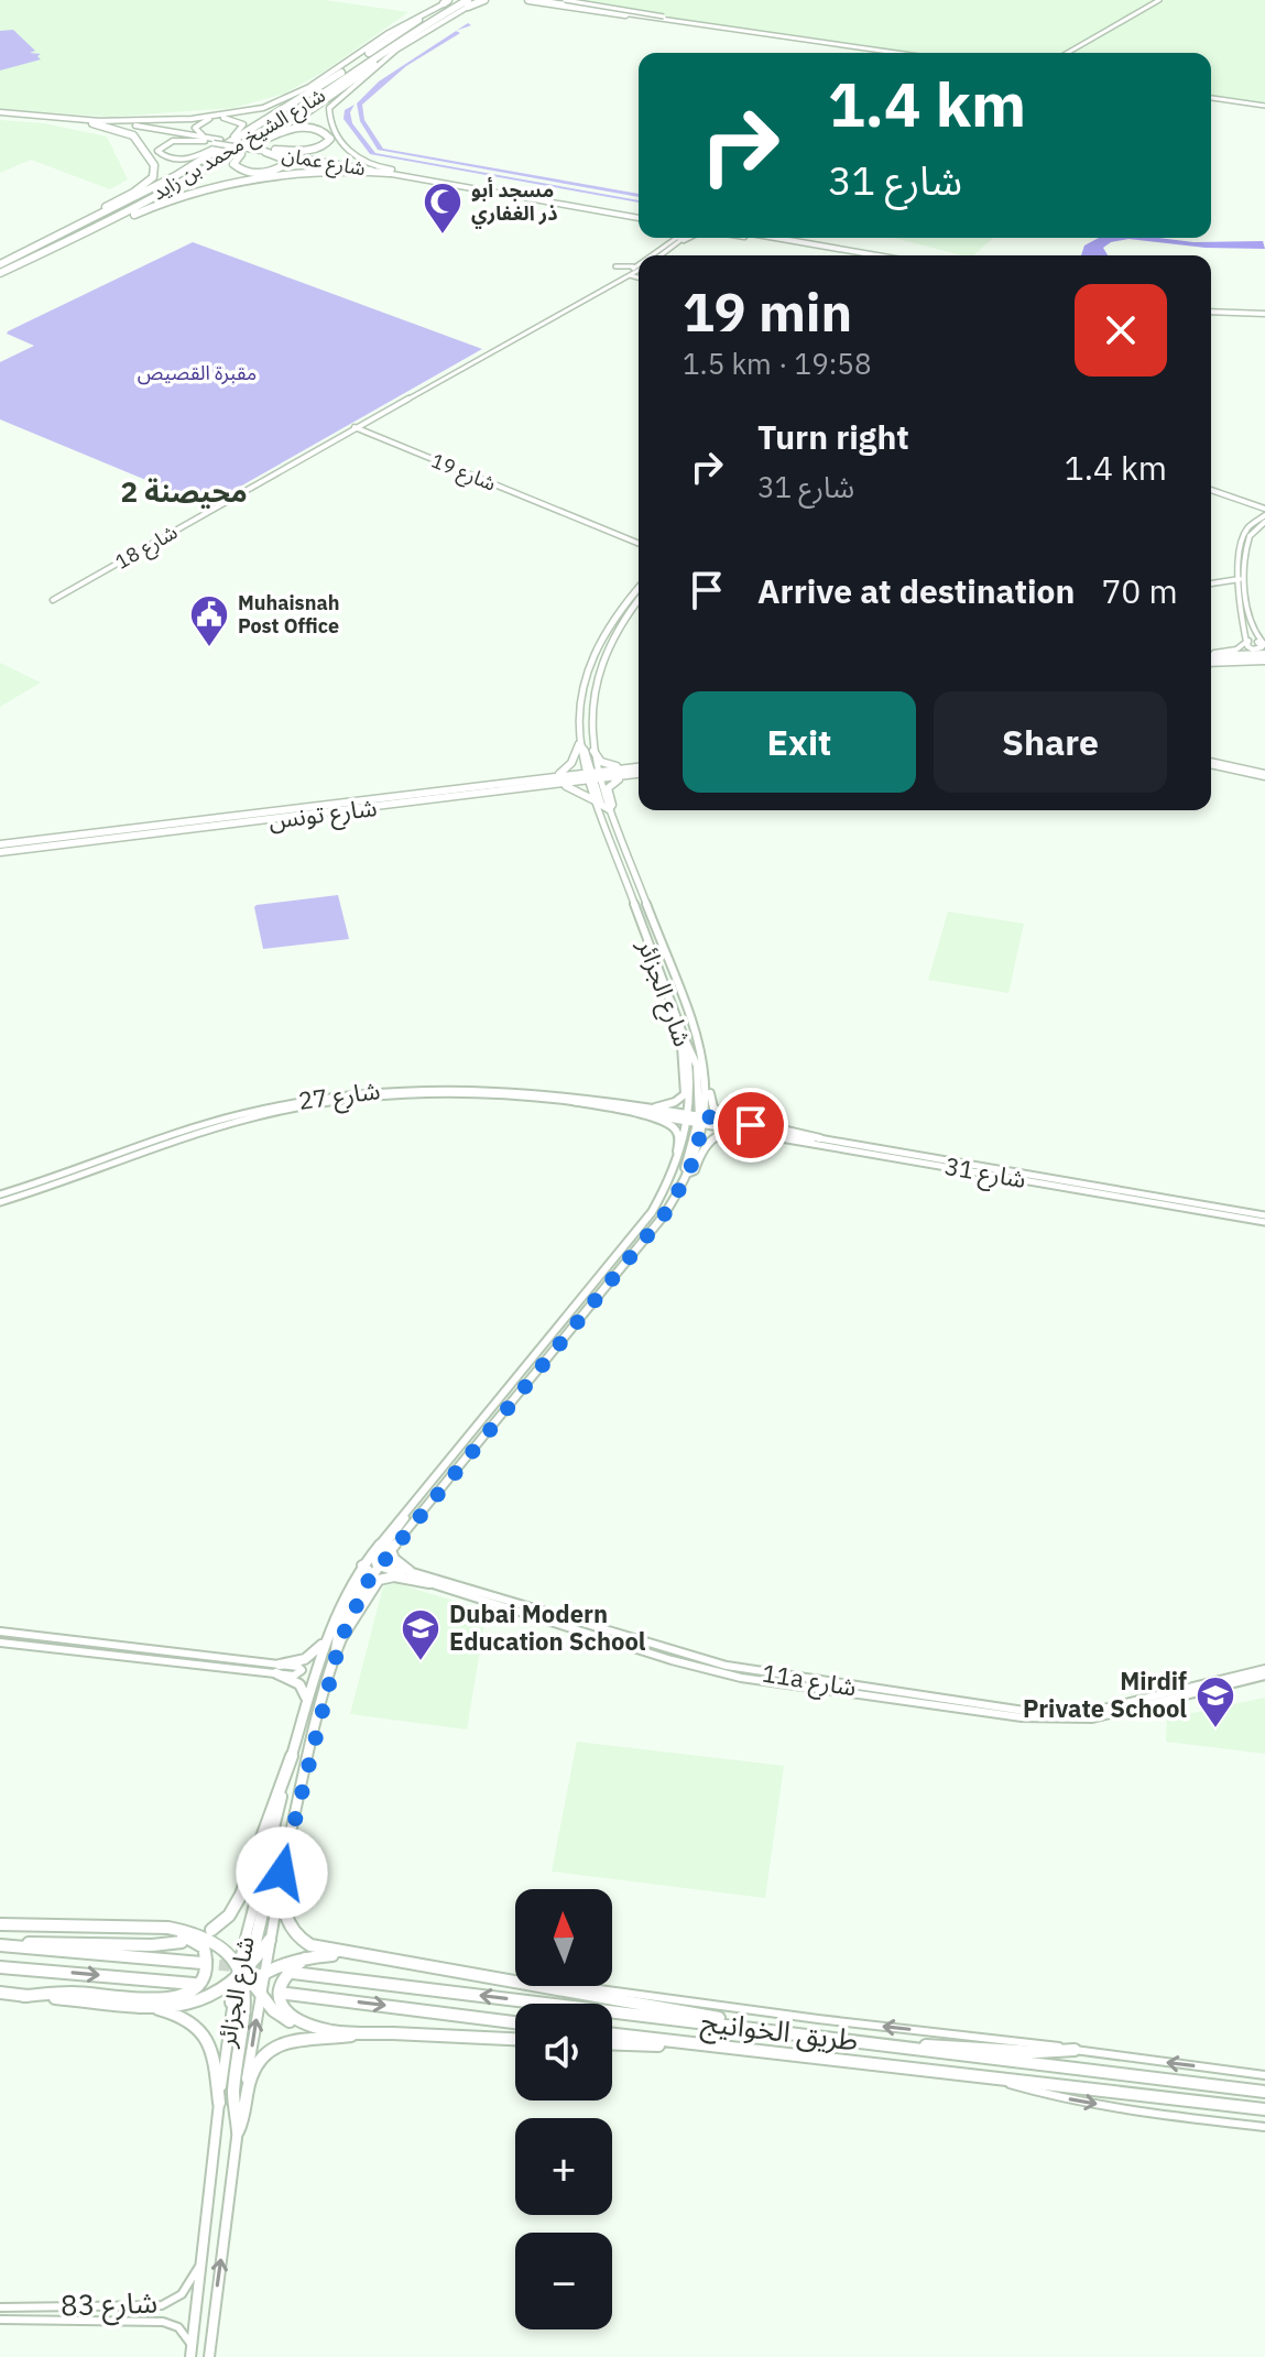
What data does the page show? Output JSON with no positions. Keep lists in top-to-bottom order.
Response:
{
  "streets": {
    "highway": ["شارع الشيخ محمد بن زايد", "طريق الخوانيج"],
    "main road": ["شارع عمان", "شارع تونس", "شارع الجزائر"],
    "street": [
      "شارع 19",
      "شارع 18",
      "شارع 27",
      "شارع 31",
      "11a شارع",
      "شارع 83"
    ]
  },
  "crossings": [
    ["شارع 19", "شارع 18"],
    ["شارع تونس", "شارع الجزائر"],
    ["شارع الجزائر", "شارع 27"],
    ["شارع الجزائر", "شارع 31"],
    ["شارع الجزائر", "11a شارع"],
    ["شارع الجزائر", "شارع 83"],
    ["شارع 27", "شارع 31"]
  ],
  "districts": ["محيصنة 2"],
  "parks": ["مقبرة القصيص"],
  "places": {
    "mosque": ["مسجد أبو ذر الغفاري"],
    "public building": ["Muhaisnah Post Office"],
    "school or university": ["Dubai Modern Education School", "Mirdif Private School"]
  },
  "north": "top",
  "page": {
    "turn": ["1.4 km", "شارع 31"],
    "heading": ["19 min", "1.5 km · 19:58"],
    "list": [
      {
        "name": "Turn right",
        "note": "شارع 31",
        "value": "1.4 km"
      },
      {
        "name": "Arrive at destination",
        "value": "70 m"
      }
    ],
    "buttons": ["Exit", "Share"],
    "map_buttons": ["+", "−"]
  }
}
